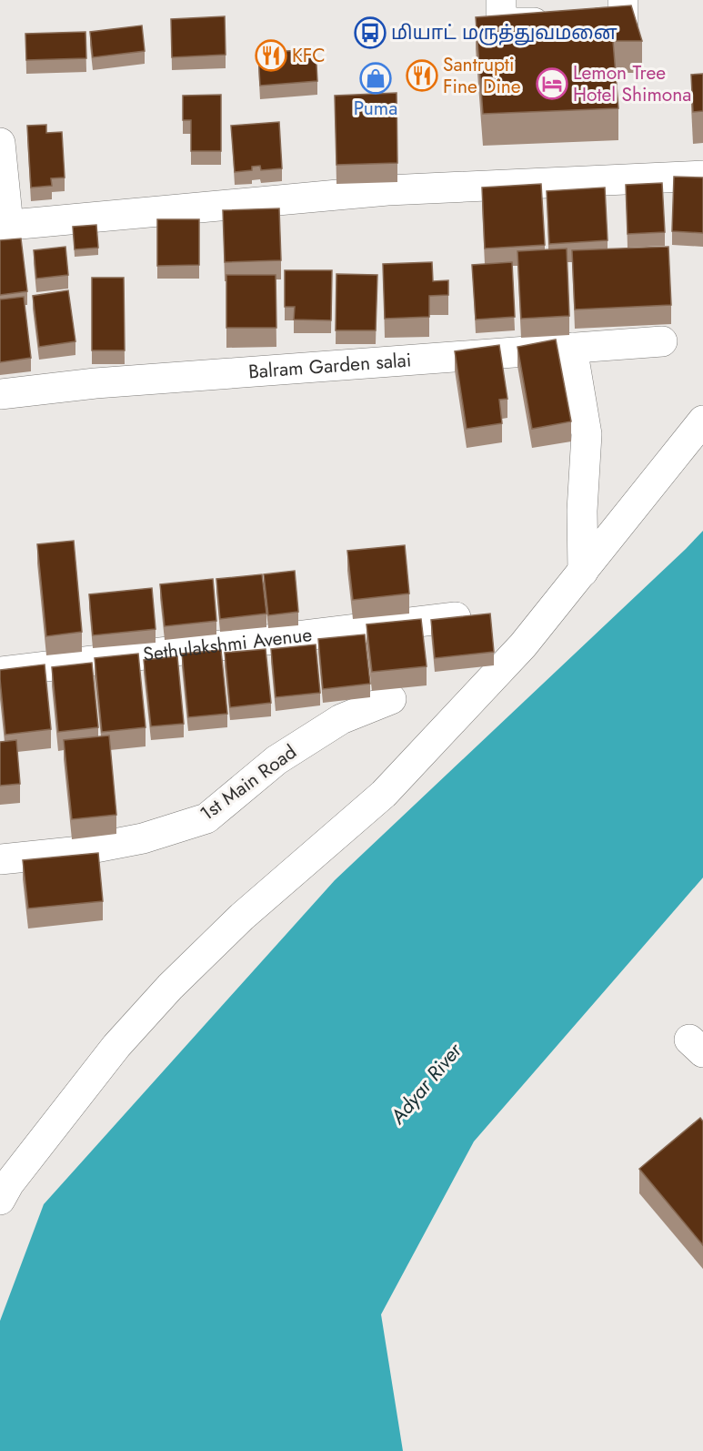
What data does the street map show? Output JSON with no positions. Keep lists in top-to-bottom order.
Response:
{
  "streets": {
    "street": ["Balram Garden salai", "Sethulakshmi Avenue", "1st Main Road"]
  },
  "water": ["Adyar River"],
  "places": {
    "bus stop": ["மியாட் மருத்துவமனை"],
    "restaurant": ["KFC", "Santrupti Fine Dine"],
    "shop": ["Puma"],
    "hotel": ["Lemon Tree Hotel Shimona"]
  }
}
